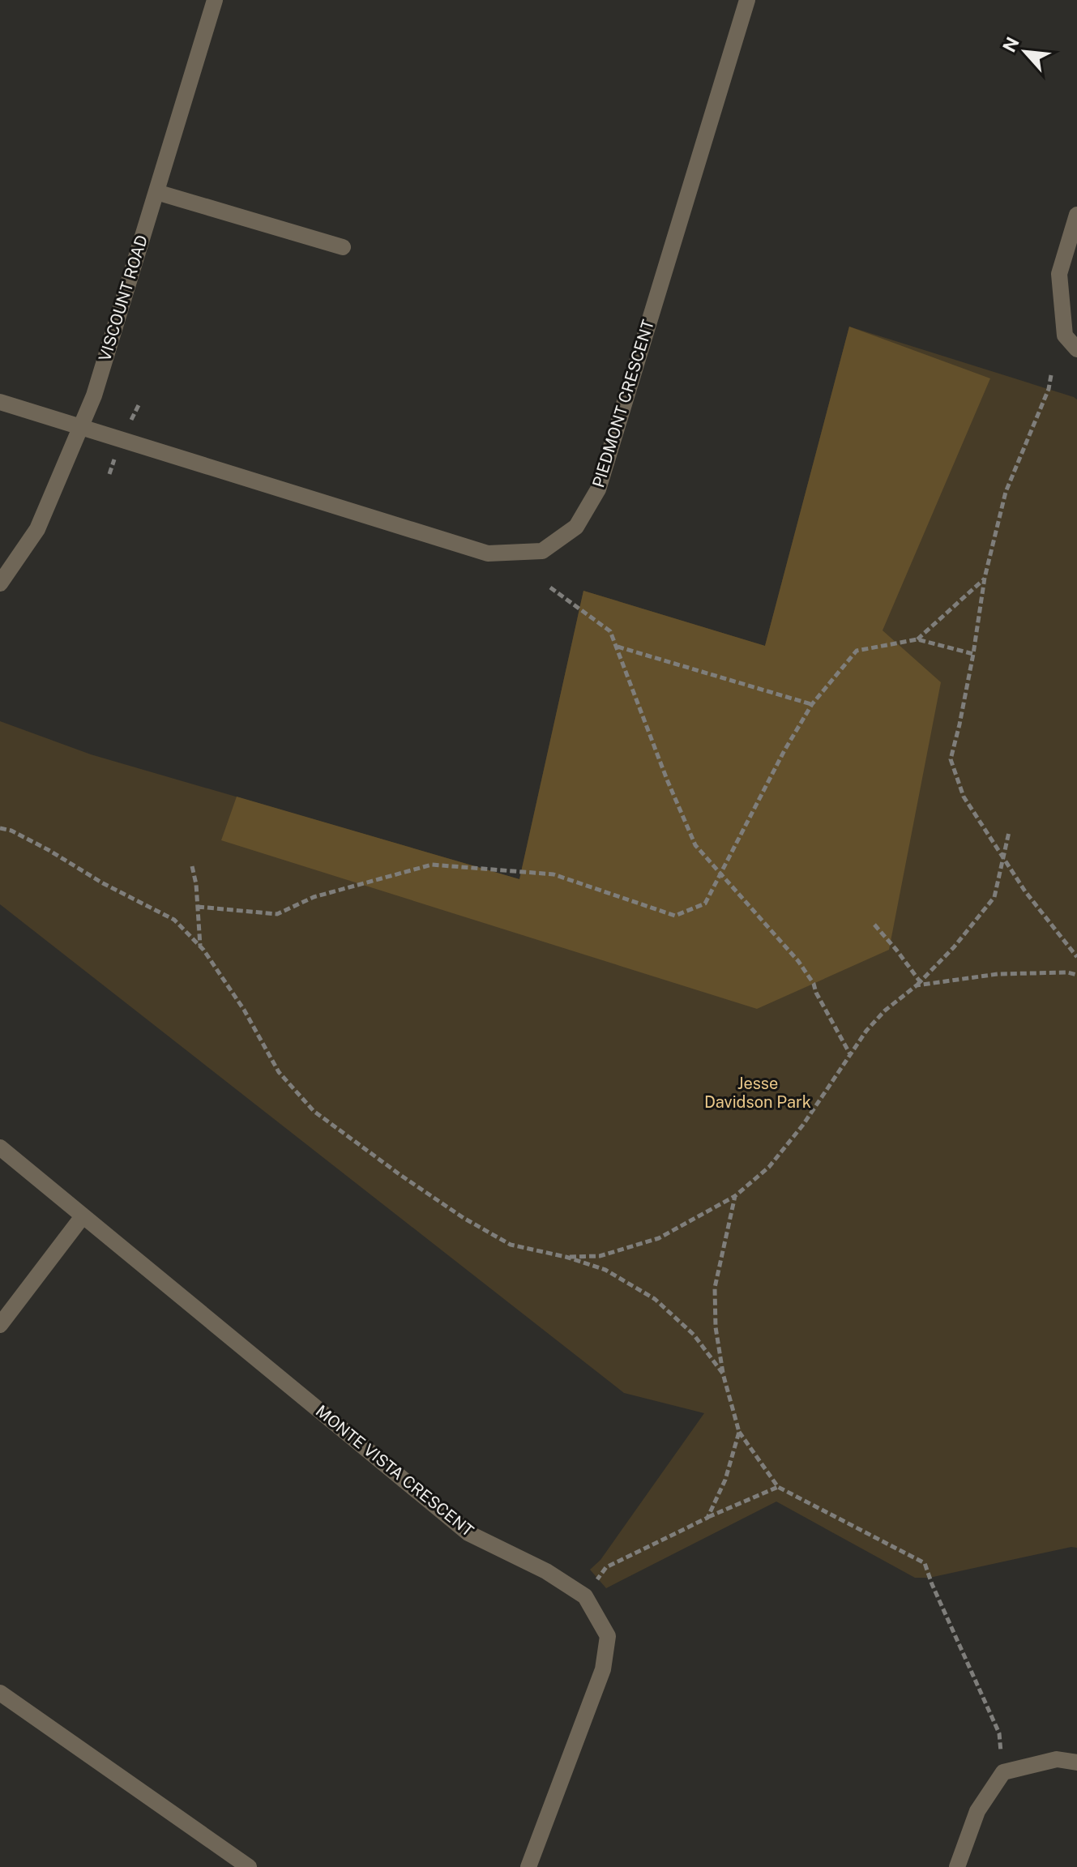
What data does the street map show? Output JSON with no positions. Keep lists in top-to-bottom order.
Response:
{
  "streets": {
    "street": ["VISCOUNT ROAD", "PIEDMONT CRESCENT", "MONTE VISTA CRESCENT"]
  },
  "crossings": [
    ["VISCOUNT ROAD", "PIEDMONT CRESCENT"]
  ],
  "parks": ["Jesse Davidson Park"],
  "north": "top left"
}
